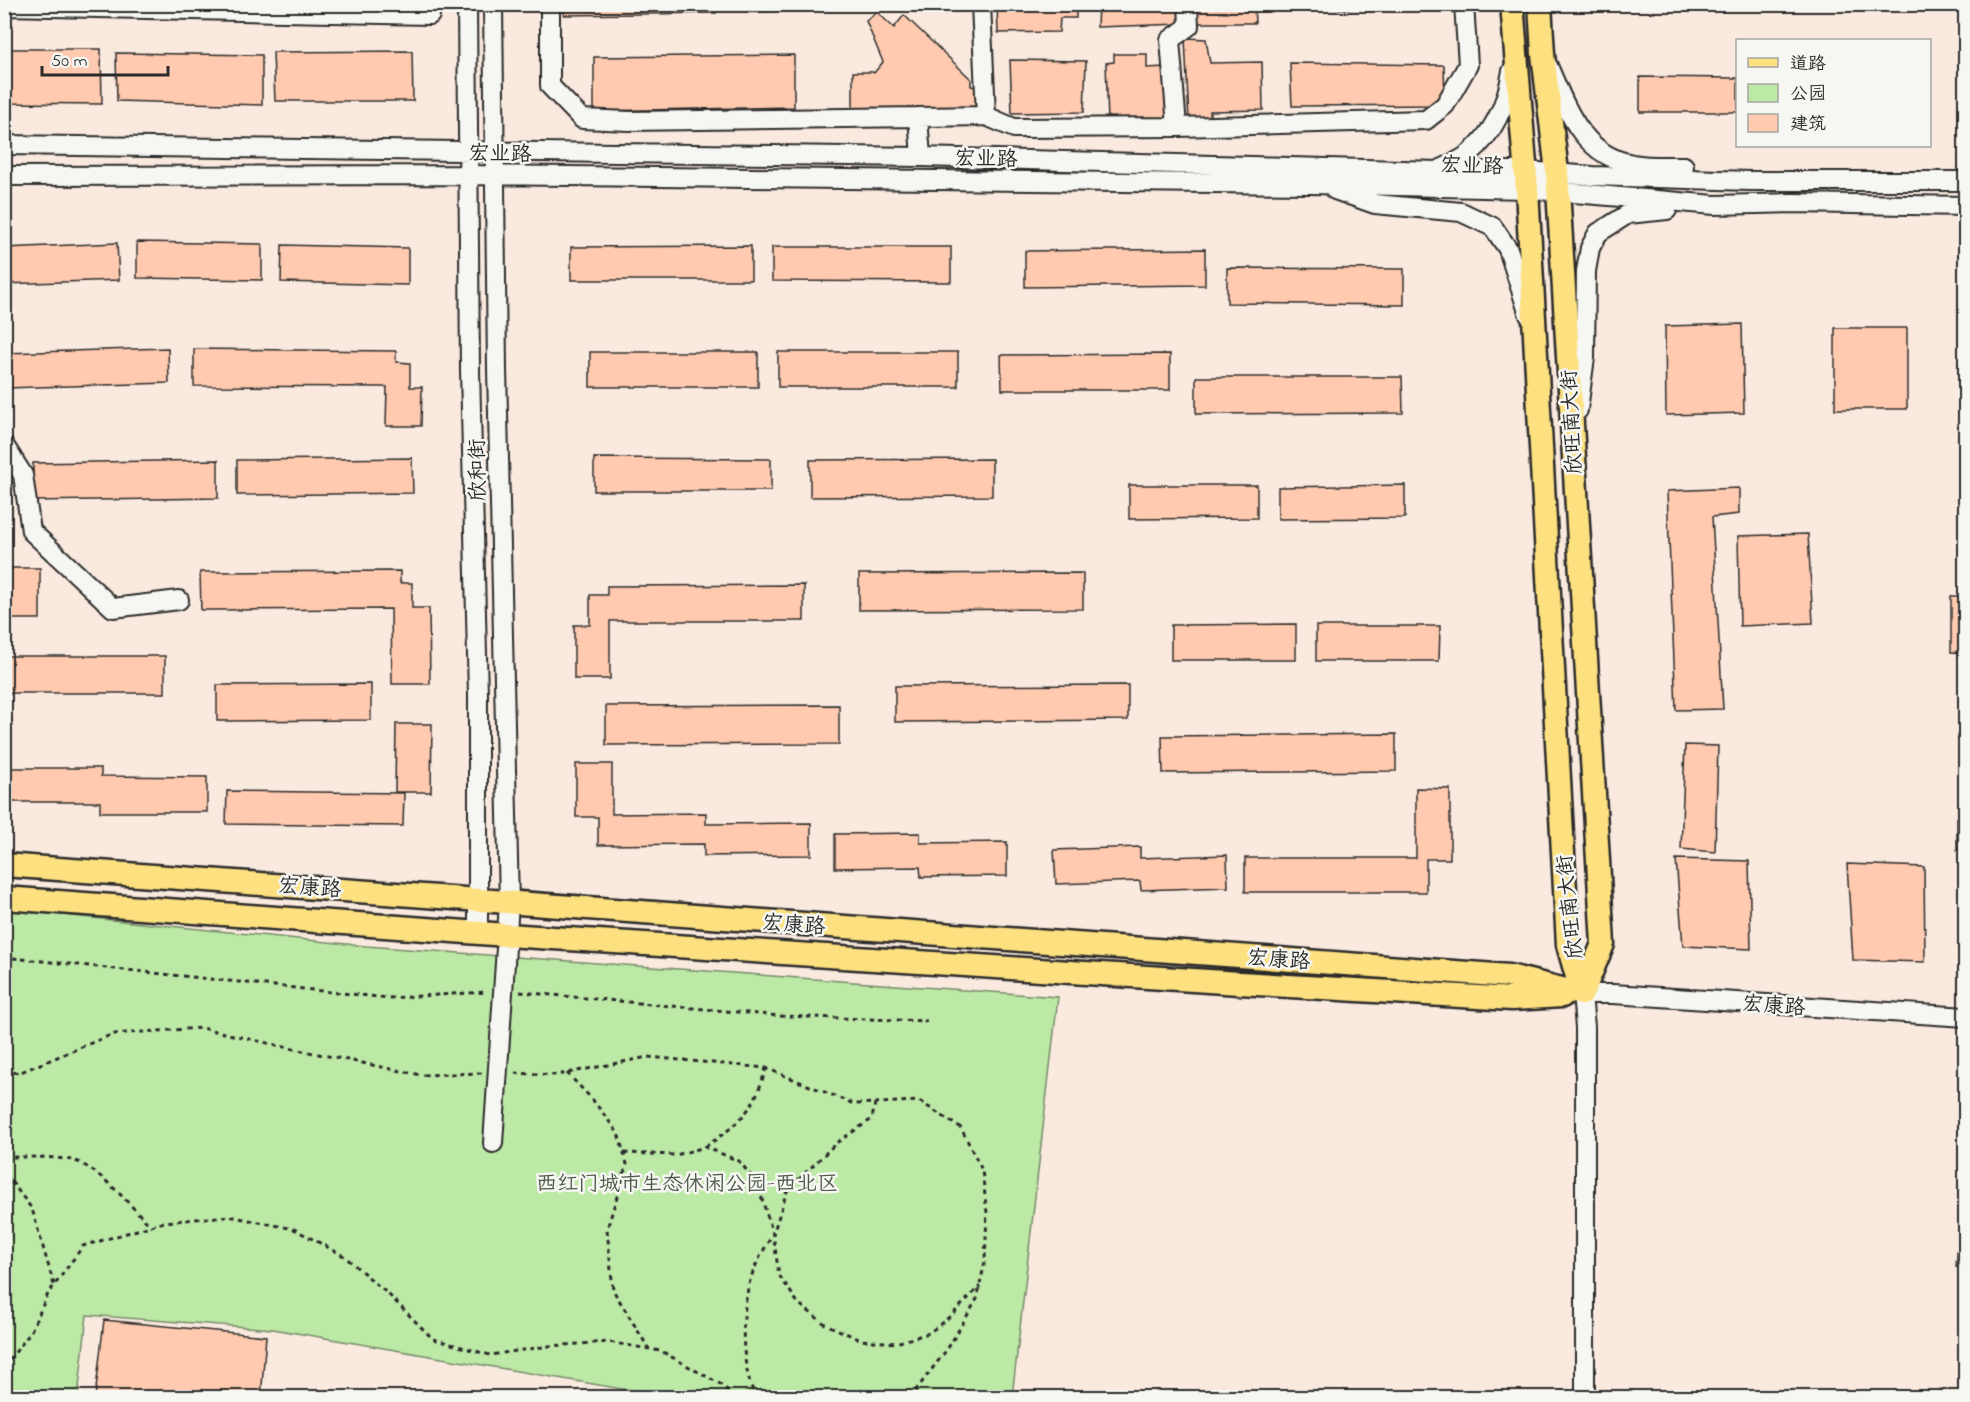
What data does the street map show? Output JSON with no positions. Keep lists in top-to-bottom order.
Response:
{
  "streets": {
    "main road": ["欣旺南大街", "宏康路"],
    "street": ["宏业路", "欣和街"]
  },
  "crossings": [
    ["宏业路", "欣旺南大街"],
    ["宏业路", "欣和街"],
    ["欣旺南大街", "宏康路"],
    ["欣和街", "宏康路"]
  ],
  "parks": ["西红门城市生态休闲公园-西北区"],
  "legend": ["道路", "公园", "建筑"],
  "scale_bar": "50 m"
}
